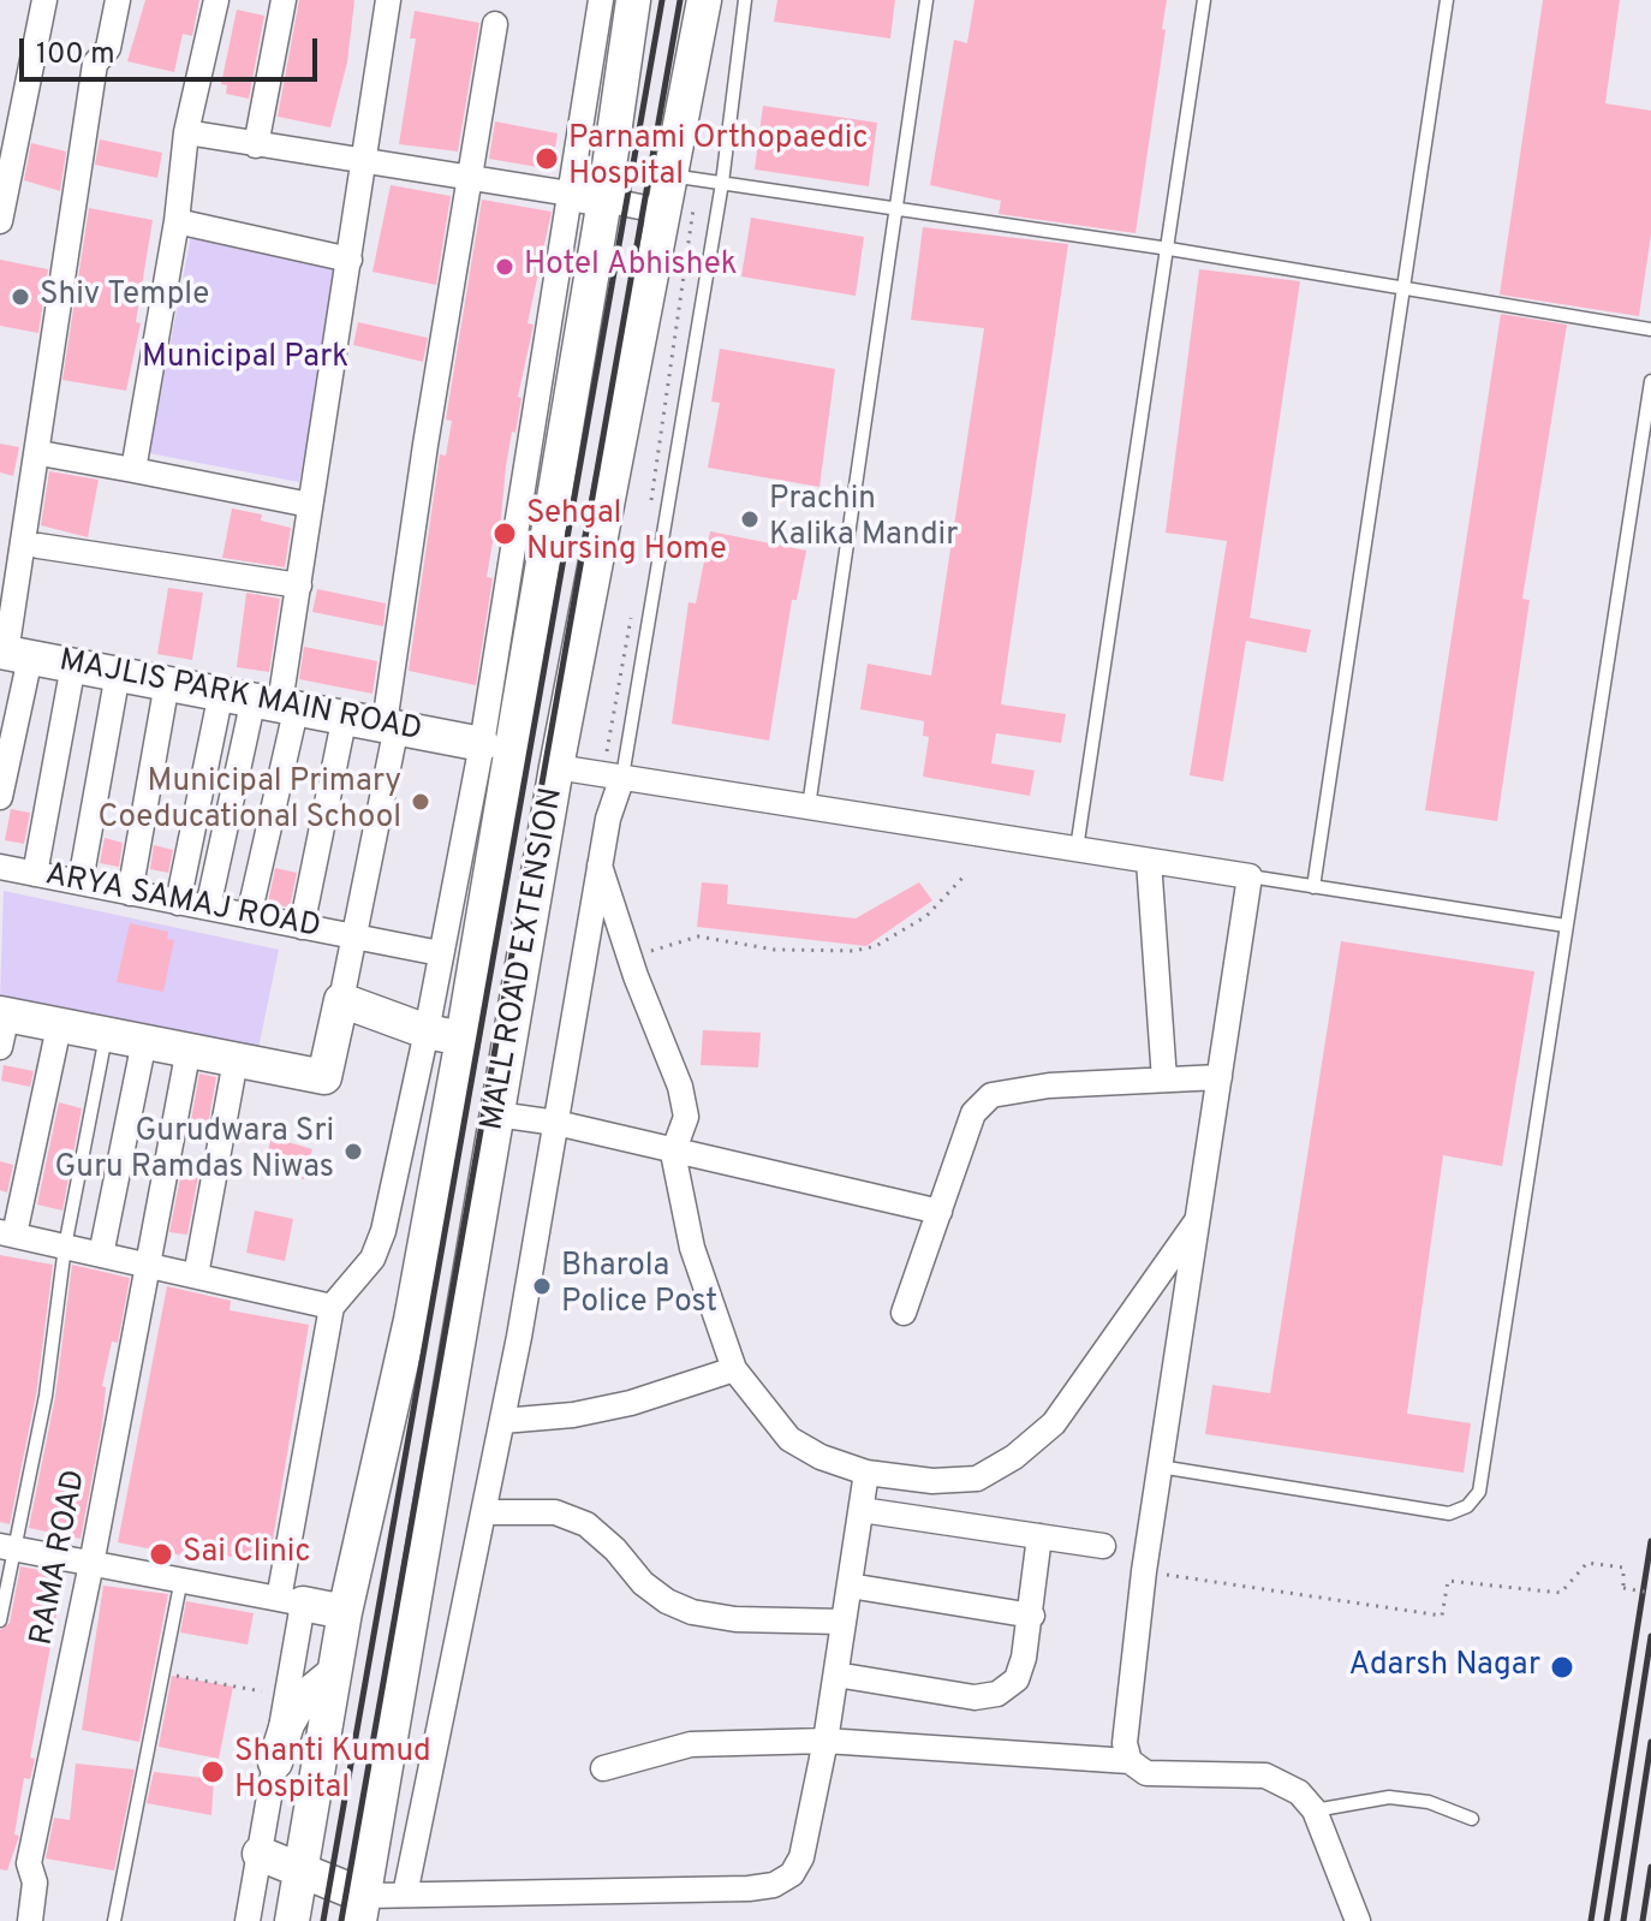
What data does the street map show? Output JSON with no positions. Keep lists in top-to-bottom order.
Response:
{
  "streets": {
    "main road": ["MAJLIS PARK MAIN ROAD", "ARYA SAMAJ ROAD", "MALL ROAD EXTENSION"],
    "street": ["RAMA ROAD"]
  },
  "crossings": [
    ["ARYA SAMAJ ROAD", "RAMA ROAD"]
  ],
  "parks": ["Municipal Park"],
  "places": [
    "Parnami Orthopaedic Hospital",
    "Hotel Abhishek",
    "Shiv Temple",
    "Prachin Kalika Mandir",
    "Sehgal Nursing Home",
    "Municipal Primary Coeducational School",
    "Gurudwara Sri Guru Ramdas Niwas",
    "Bharola Police Post",
    "Sai Clinic",
    "Adarsh Nagar",
    "Shanti Kumud Hospital"
  ],
  "scale_bar": "100 m"
}
